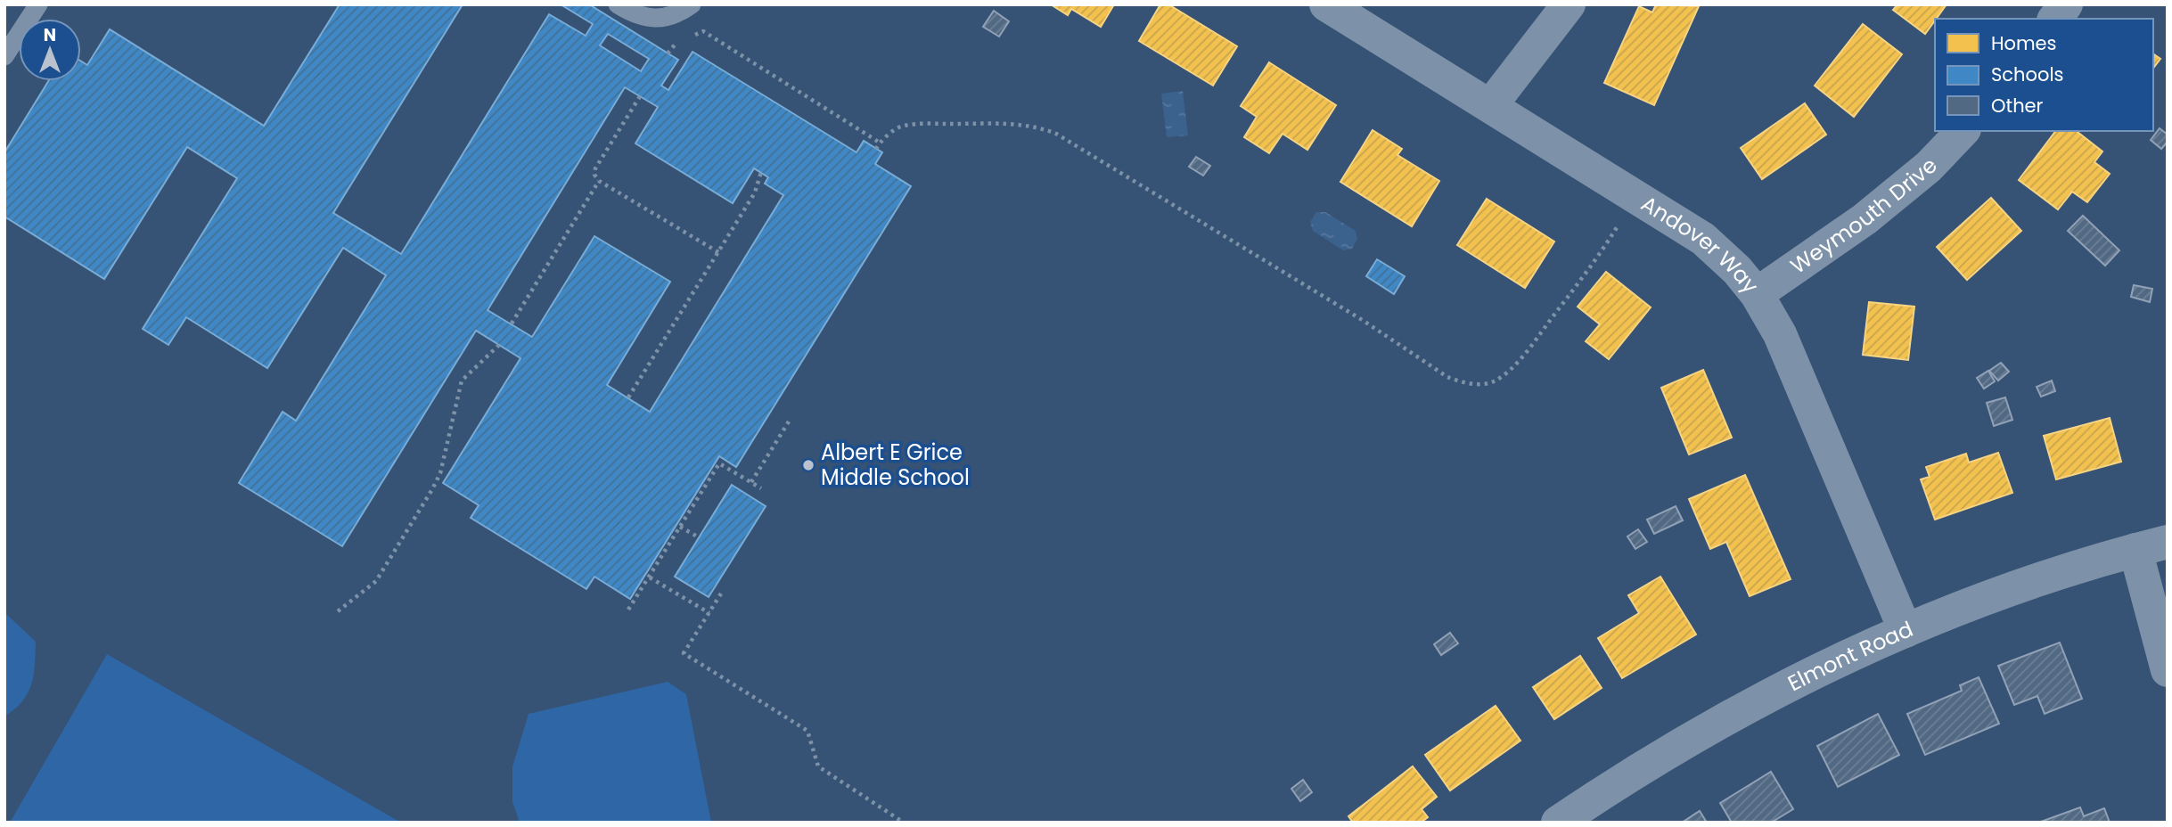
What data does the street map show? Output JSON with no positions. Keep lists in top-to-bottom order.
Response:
{
  "streets": {
    "street": ["Weymouth Drive", "Andover Way", "Elmont Road"]
  },
  "crossings": [
    ["Weymouth Drive", "Andover Way"],
    ["Andover Way", "Elmont Road"]
  ],
  "places": ["Albert E Grice Middle School"],
  "legend": ["Homes", "Schools", "Other"],
  "north": "top"
}
